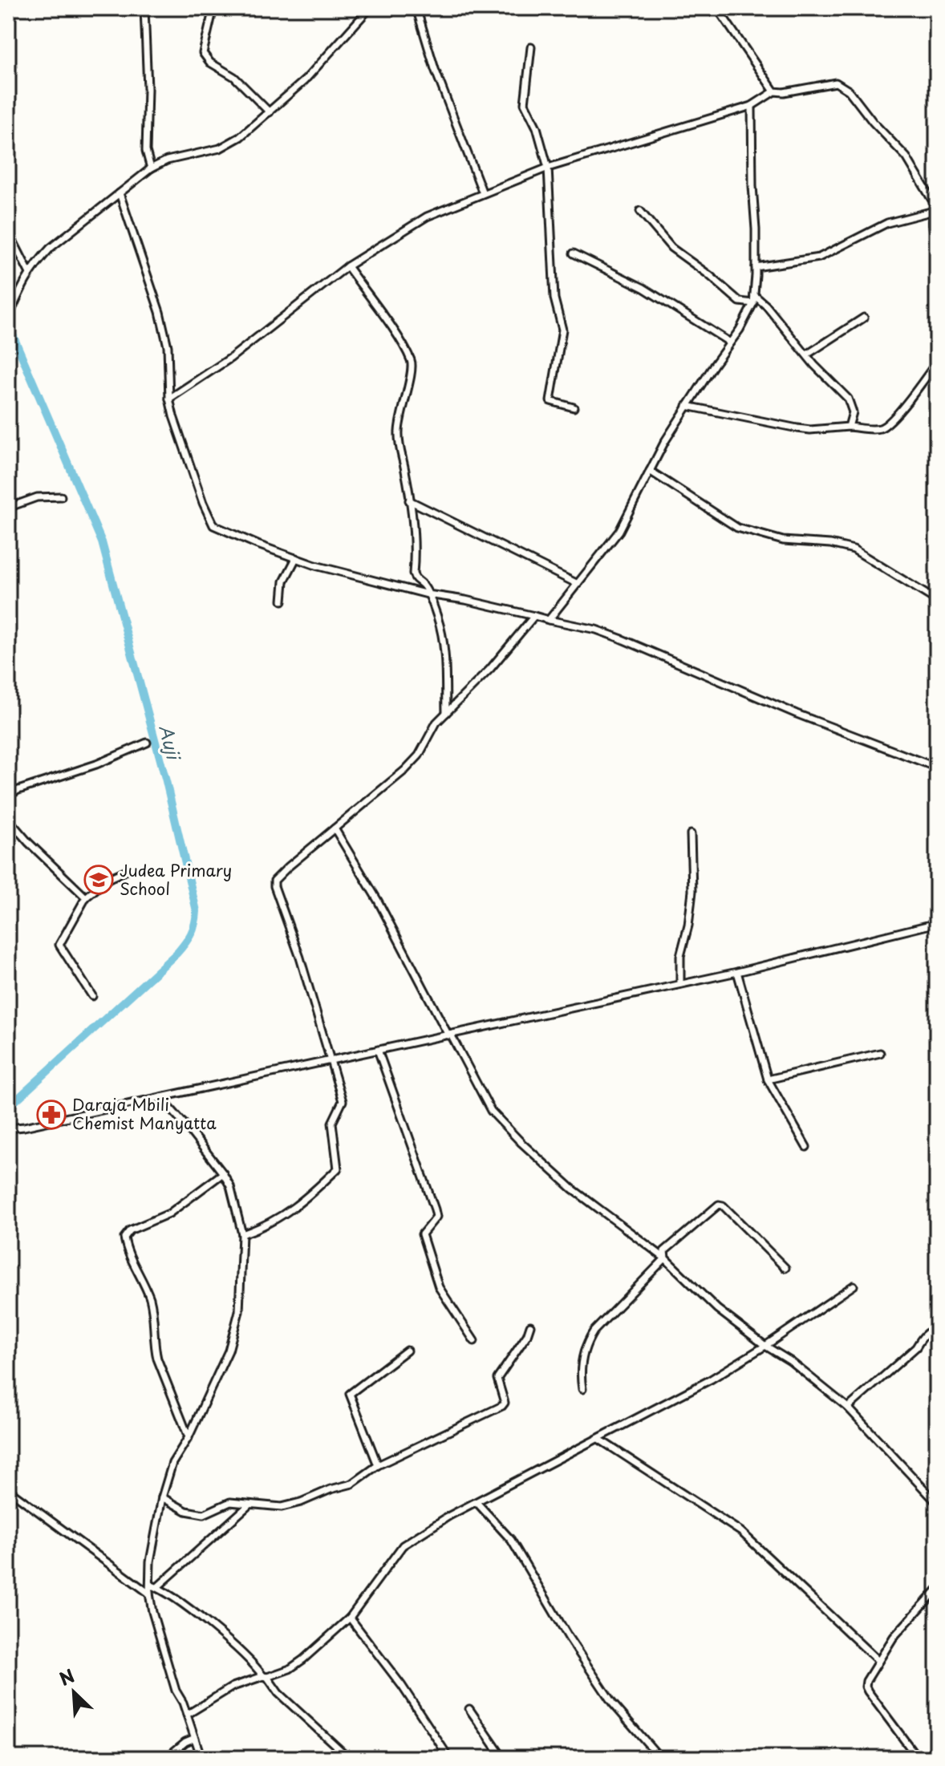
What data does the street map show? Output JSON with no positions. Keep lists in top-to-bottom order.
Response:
{
  "water": ["Auji"],
  "places": {
    "school or university": ["Judea Primary School"],
    "pharmacy": ["Daraja Mbili Chemist Manyatta"]
  },
  "north": "top left"
}
